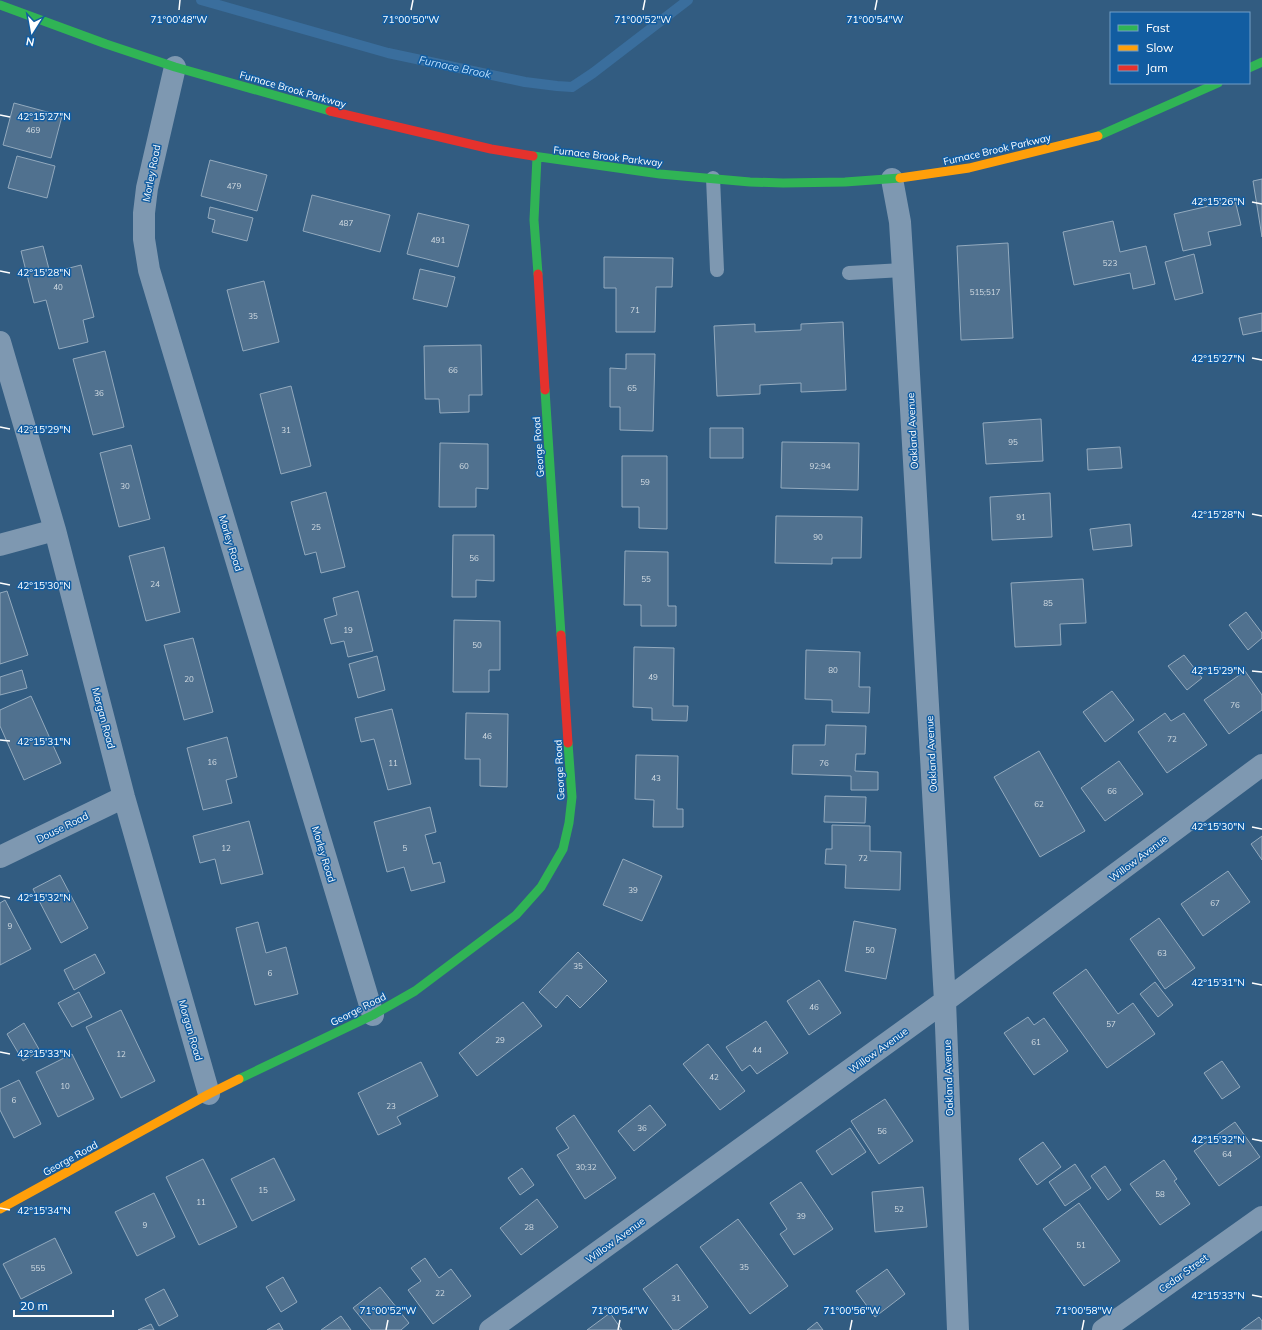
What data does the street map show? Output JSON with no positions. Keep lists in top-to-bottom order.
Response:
{
  "streets": {
    "street": [
      "Furnace Brook Parkway",
      "Morley Road",
      "Oakland Avenue",
      "George Road",
      "Morgan Road",
      "Douse Road",
      "Willow Avenue",
      "Cedar Street"
    ]
  },
  "crossings": [
    ["Furnace Brook Parkway", "Morley Road"],
    ["Furnace Brook Parkway", "Oakland Avenue"],
    ["Furnace Brook Parkway", "George Road"],
    ["Morley Road", "George Road"],
    ["Oakland Avenue", "Willow Avenue"],
    ["George Road", "Morgan Road"],
    ["Morgan Road", "Douse Road"]
  ],
  "water": ["Furnace Brook"],
  "house_numbers": [
    "469",
    "479",
    "487",
    "491",
    "523",
    "40",
    "515;517",
    "71",
    "35",
    "66",
    "65",
    "36",
    "31",
    "95",
    "60",
    "92;94",
    "59",
    "30",
    "91",
    "25",
    "90",
    "56",
    "55",
    "24",
    "85",
    "19",
    "50",
    "80",
    "49",
    "20",
    "76",
    "46",
    "72",
    "16",
    "11",
    "76",
    "43",
    "66",
    "62",
    "12",
    "5",
    "72",
    "39",
    "67",
    "9",
    "50",
    "63",
    "35",
    "6",
    "46",
    "57",
    "29",
    "61",
    "44",
    "12",
    "42",
    "10",
    "6",
    "23",
    "36",
    "56",
    "64",
    "30;32",
    "15",
    "58",
    "11",
    "52",
    "39",
    "9",
    "28",
    "51",
    "35",
    "555",
    "22",
    "31"
  ],
  "legend": ["Fast", "Slow", "Jam"],
  "scale_bar": "20 m",
  "north": "bottom",
  "coordinates": [
    "71°00'50\"W",
    "71°00'52\"W",
    "71°00'54\"W",
    "71°00'48\"W",
    "42°15'27\"N",
    "42°15'26\"N",
    "42°15'28\"N",
    "42°15'29\"N",
    "42°15'30\"N",
    "42°15'31\"N",
    "42°15'32\"N",
    "42°15'33\"N",
    "42°15'34\"N",
    "71°00'56\"W",
    "71°00'58\"W"
  ]
}
